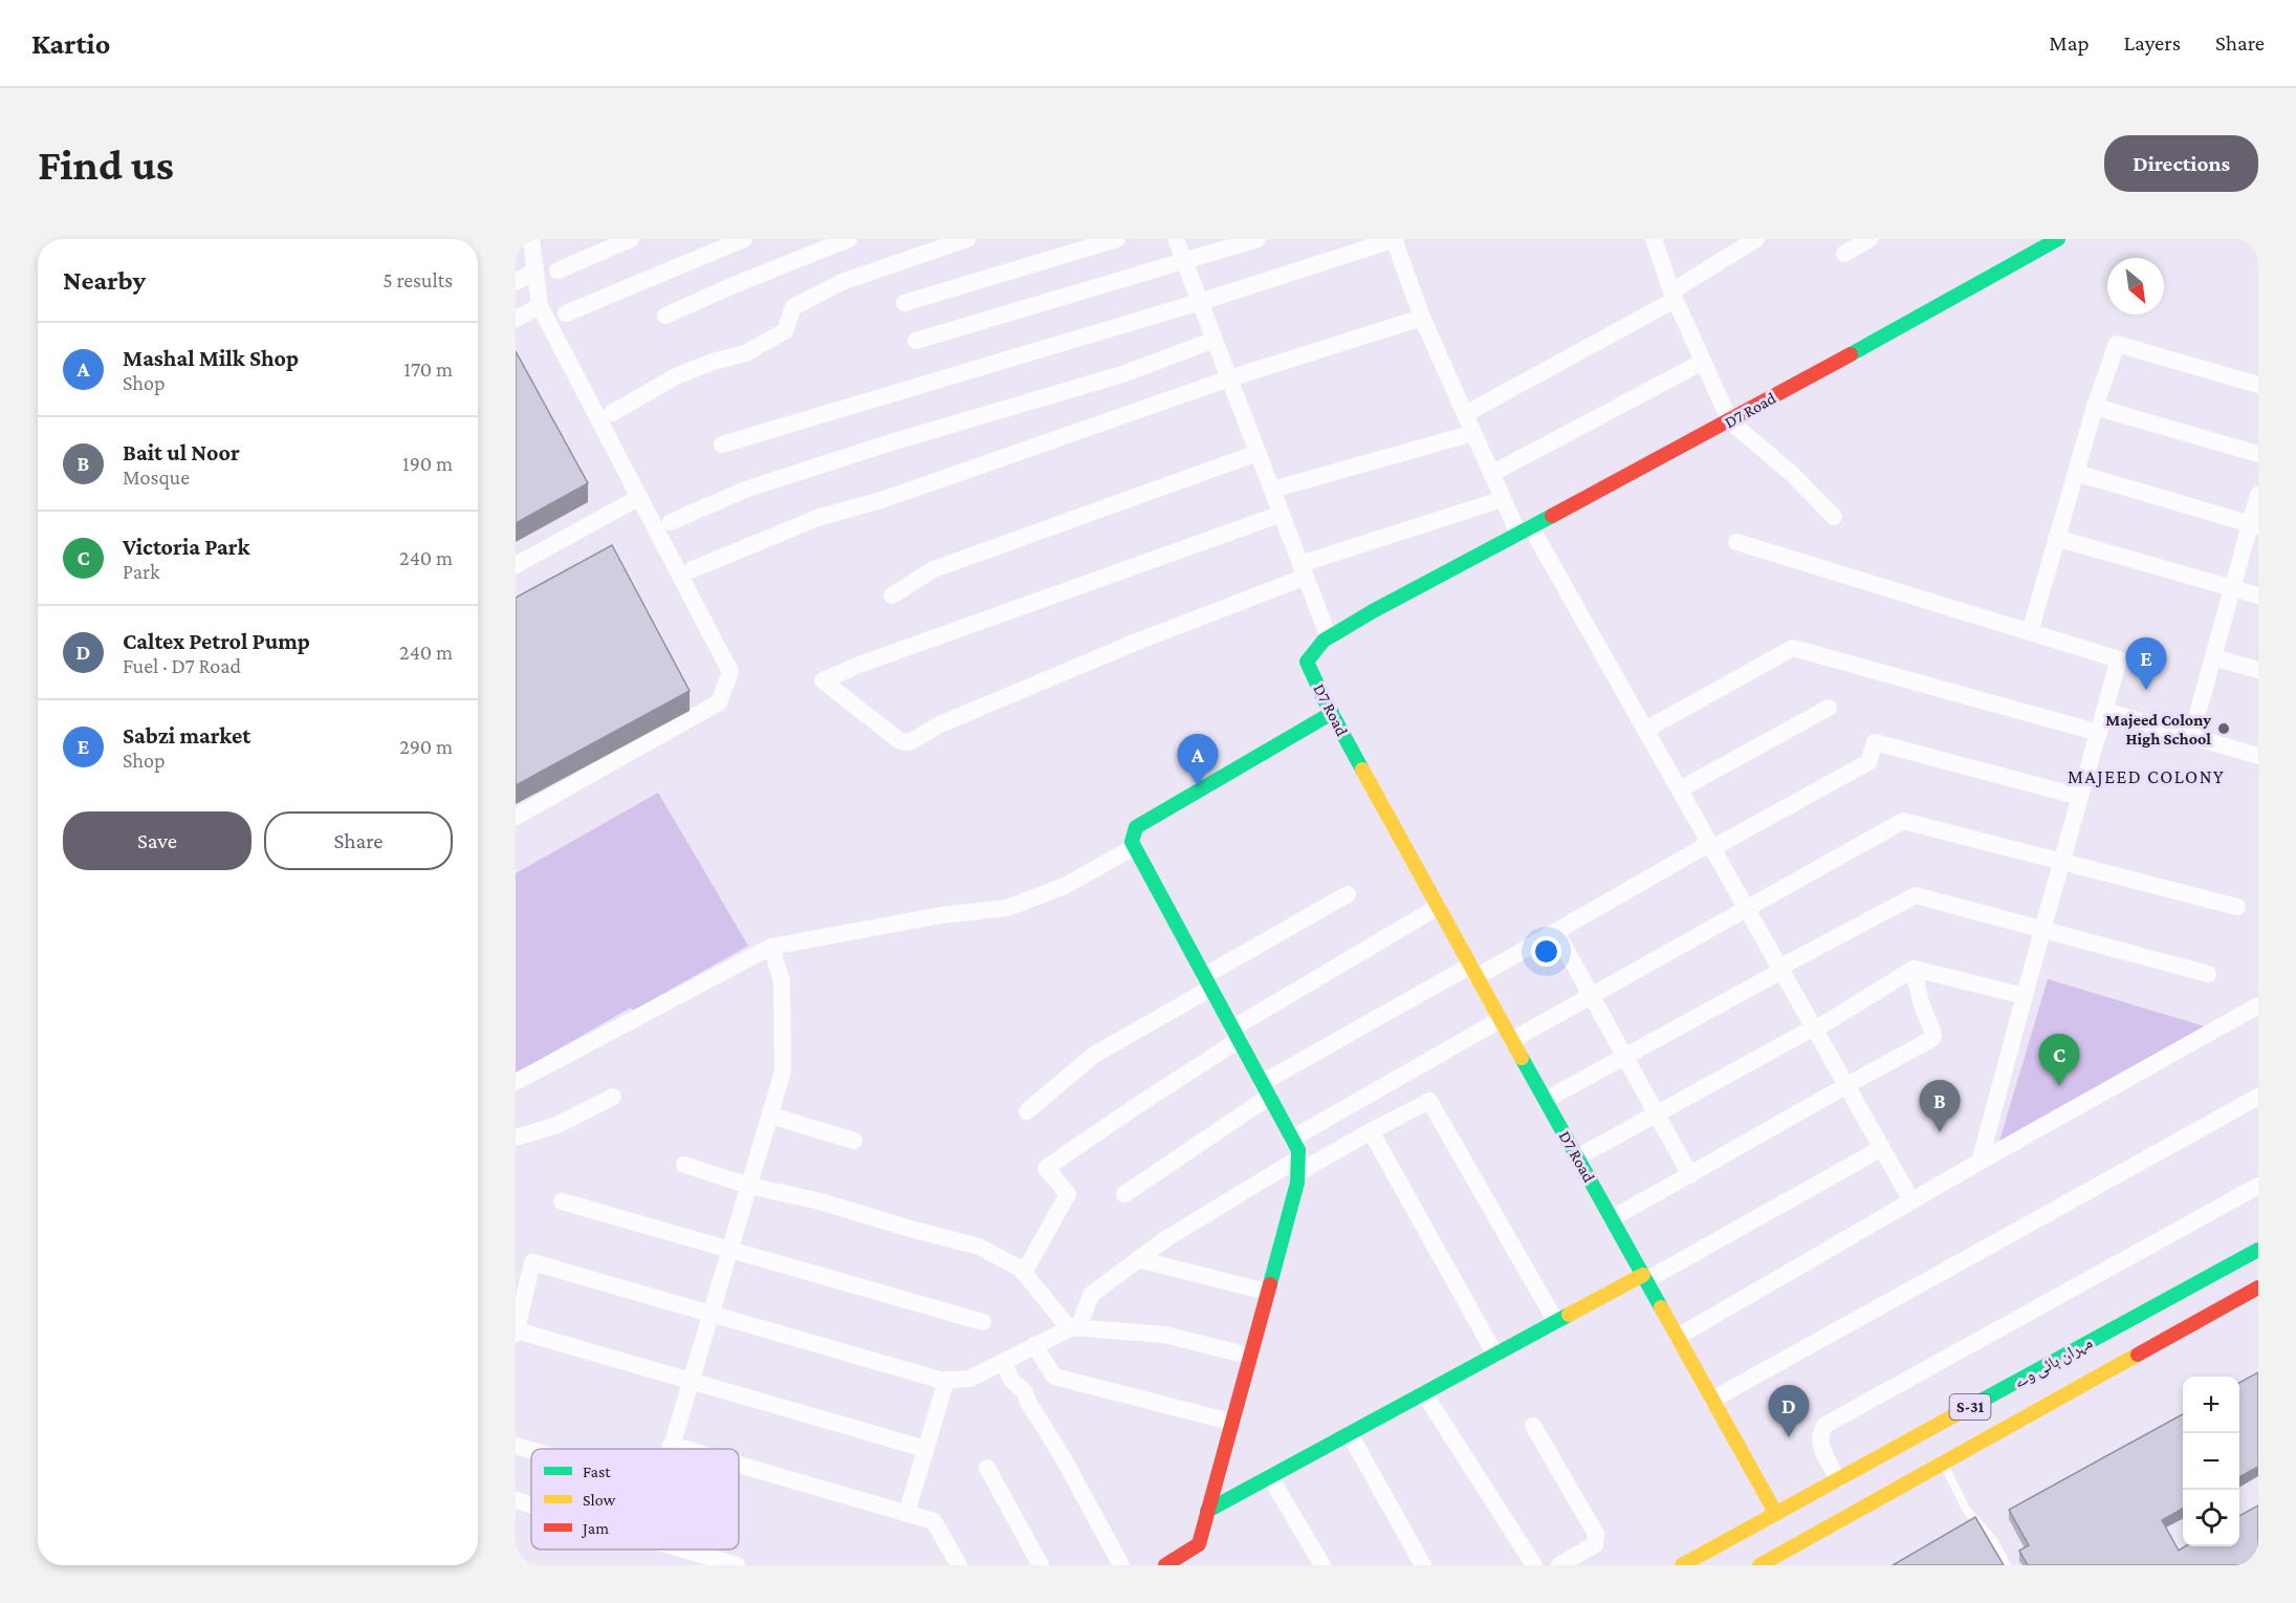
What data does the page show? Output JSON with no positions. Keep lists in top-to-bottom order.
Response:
{
  "streets": {
    "street": ["D7 Road", "مہران ہائی وے", "S-31"]
  },
  "crossings": [
    ["D7 Road", "مہران ہائی وے"]
  ],
  "districts": ["MAJEED COLONY"],
  "places": ["Majeed Colony High School"],
  "legend": ["Fast", "Slow", "Jam"],
  "north": "bottom right",
  "page": {
    "header": "Kartio",
    "nav": ["Map", "Layers", "Share"],
    "buttons": [
      "Directions",
      ["Save", "Share"]
    ],
    "title": "Find us",
    "heading": ["Nearby", "5 results"],
    "list": [
      {
        "mark": "A",
        "name": "Mashal Milk Shop",
        "note": "Shop",
        "value": "170 m"
      },
      {
        "mark": "B",
        "name": "Bait ul Noor",
        "note": "Mosque",
        "value": "190 m"
      },
      {
        "mark": "C",
        "name": "Victoria Park",
        "note": "Park",
        "value": "240 m"
      },
      {
        "mark": "D",
        "name": "Caltex Petrol Pump",
        "note": "Fuel · D7 Road",
        "value": "240 m"
      },
      {
        "mark": "E",
        "name": "Sabzi market",
        "note": "Shop",
        "value": "290 m"
      }
    ],
    "pins": [
      "E",
      "A",
      "C",
      "B",
      "D"
    ],
    "map_buttons": ["+", "−"]
  }
}
